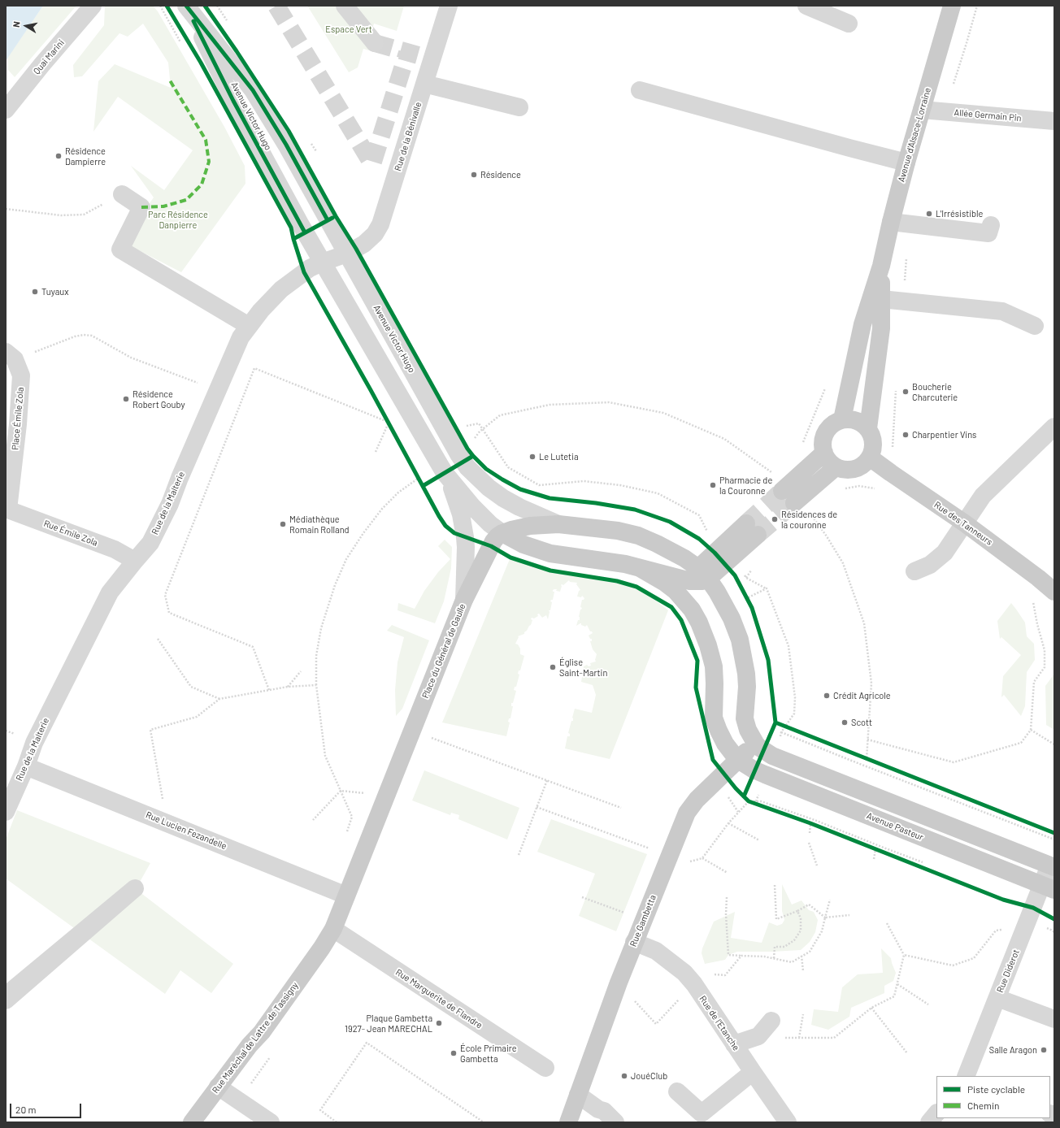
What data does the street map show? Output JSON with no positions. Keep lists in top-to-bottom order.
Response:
{
  "streets": {
    "main road": [
      "Avenue d'Alsace-Lorraine",
      "Rue des Tanneurs",
      "Place du Général de Gaulle",
      "Avenue Pasteur",
      "Rue Gambetta",
      "Rue Maréchal de Lattre de Tassigny"
    ],
    "street": [
      "Quai Marini",
      "Allée Germain Pin",
      "Avenue Victor Hugo",
      "Rue de la Bénivalle",
      "Place Émile Zola",
      "Rue de la Malterie",
      "Rue Émile Zola",
      "Rue Lucien Fezandelle",
      "Rue Diderot",
      "Rue Marguerite de Flandre",
      "Rue de l'Etanche"
    ]
  },
  "crossings": [
    ["Allée Germain Pin", "Avenue d'Alsace-Lorraine"],
    ["Avenue Victor Hugo", "Rue de la Bénivalle"],
    ["Avenue Victor Hugo", "Rue de la Malterie"],
    ["Avenue Victor Hugo", "Place du Général de Gaulle"],
    ["Avenue d'Alsace-Lorraine", "Rue des Tanneurs"],
    ["Rue de la Bénivalle", "Rue de la Malterie"],
    ["Place Émile Zola", "Rue Émile Zola"],
    ["Rue de la Malterie", "Rue Émile Zola"],
    ["Rue de la Malterie", "Rue Lucien Fezandelle"],
    ["Place du Général de Gaulle", "Rue Maréchal de Lattre de Tassigny"],
    ["Avenue Pasteur", "Rue Gambetta"],
    ["Avenue Pasteur", "Rue Diderot"],
    ["Rue Lucien Fezandelle", "Rue Maréchal de Lattre de Tassigny"],
    ["Rue Gambetta", "Rue de l'Etanche"],
    ["Rue Marguerite de Flandre", "Rue Maréchal de Lattre de Tassigny"]
  ],
  "parks": ["Espace Vert", "Parc Résidence Danpierre"],
  "places": [
    "Résidence Dampierre",
    "Résidence",
    "L'Irrésistible",
    "Tuyaux",
    "Boucherie Charcuterie",
    "Résidence Robert Gouby",
    "Charpentier Vins",
    "Le Lutetia",
    "Pharmacie de la Couronne",
    "Résidences de la couronne",
    "Médiathèque Romain Rolland",
    "Église Saint-Martin",
    "Crédit Agricole",
    "Scott",
    "Plaque Gambetta 1927- Jean MARECHAL",
    "Salle Aragon",
    "École Primaire Gambetta",
    "JouéClub"
  ],
  "legend": ["Piste cyclable", "Chemin"],
  "scale_bar": "20 m",
  "north": "left"
}
